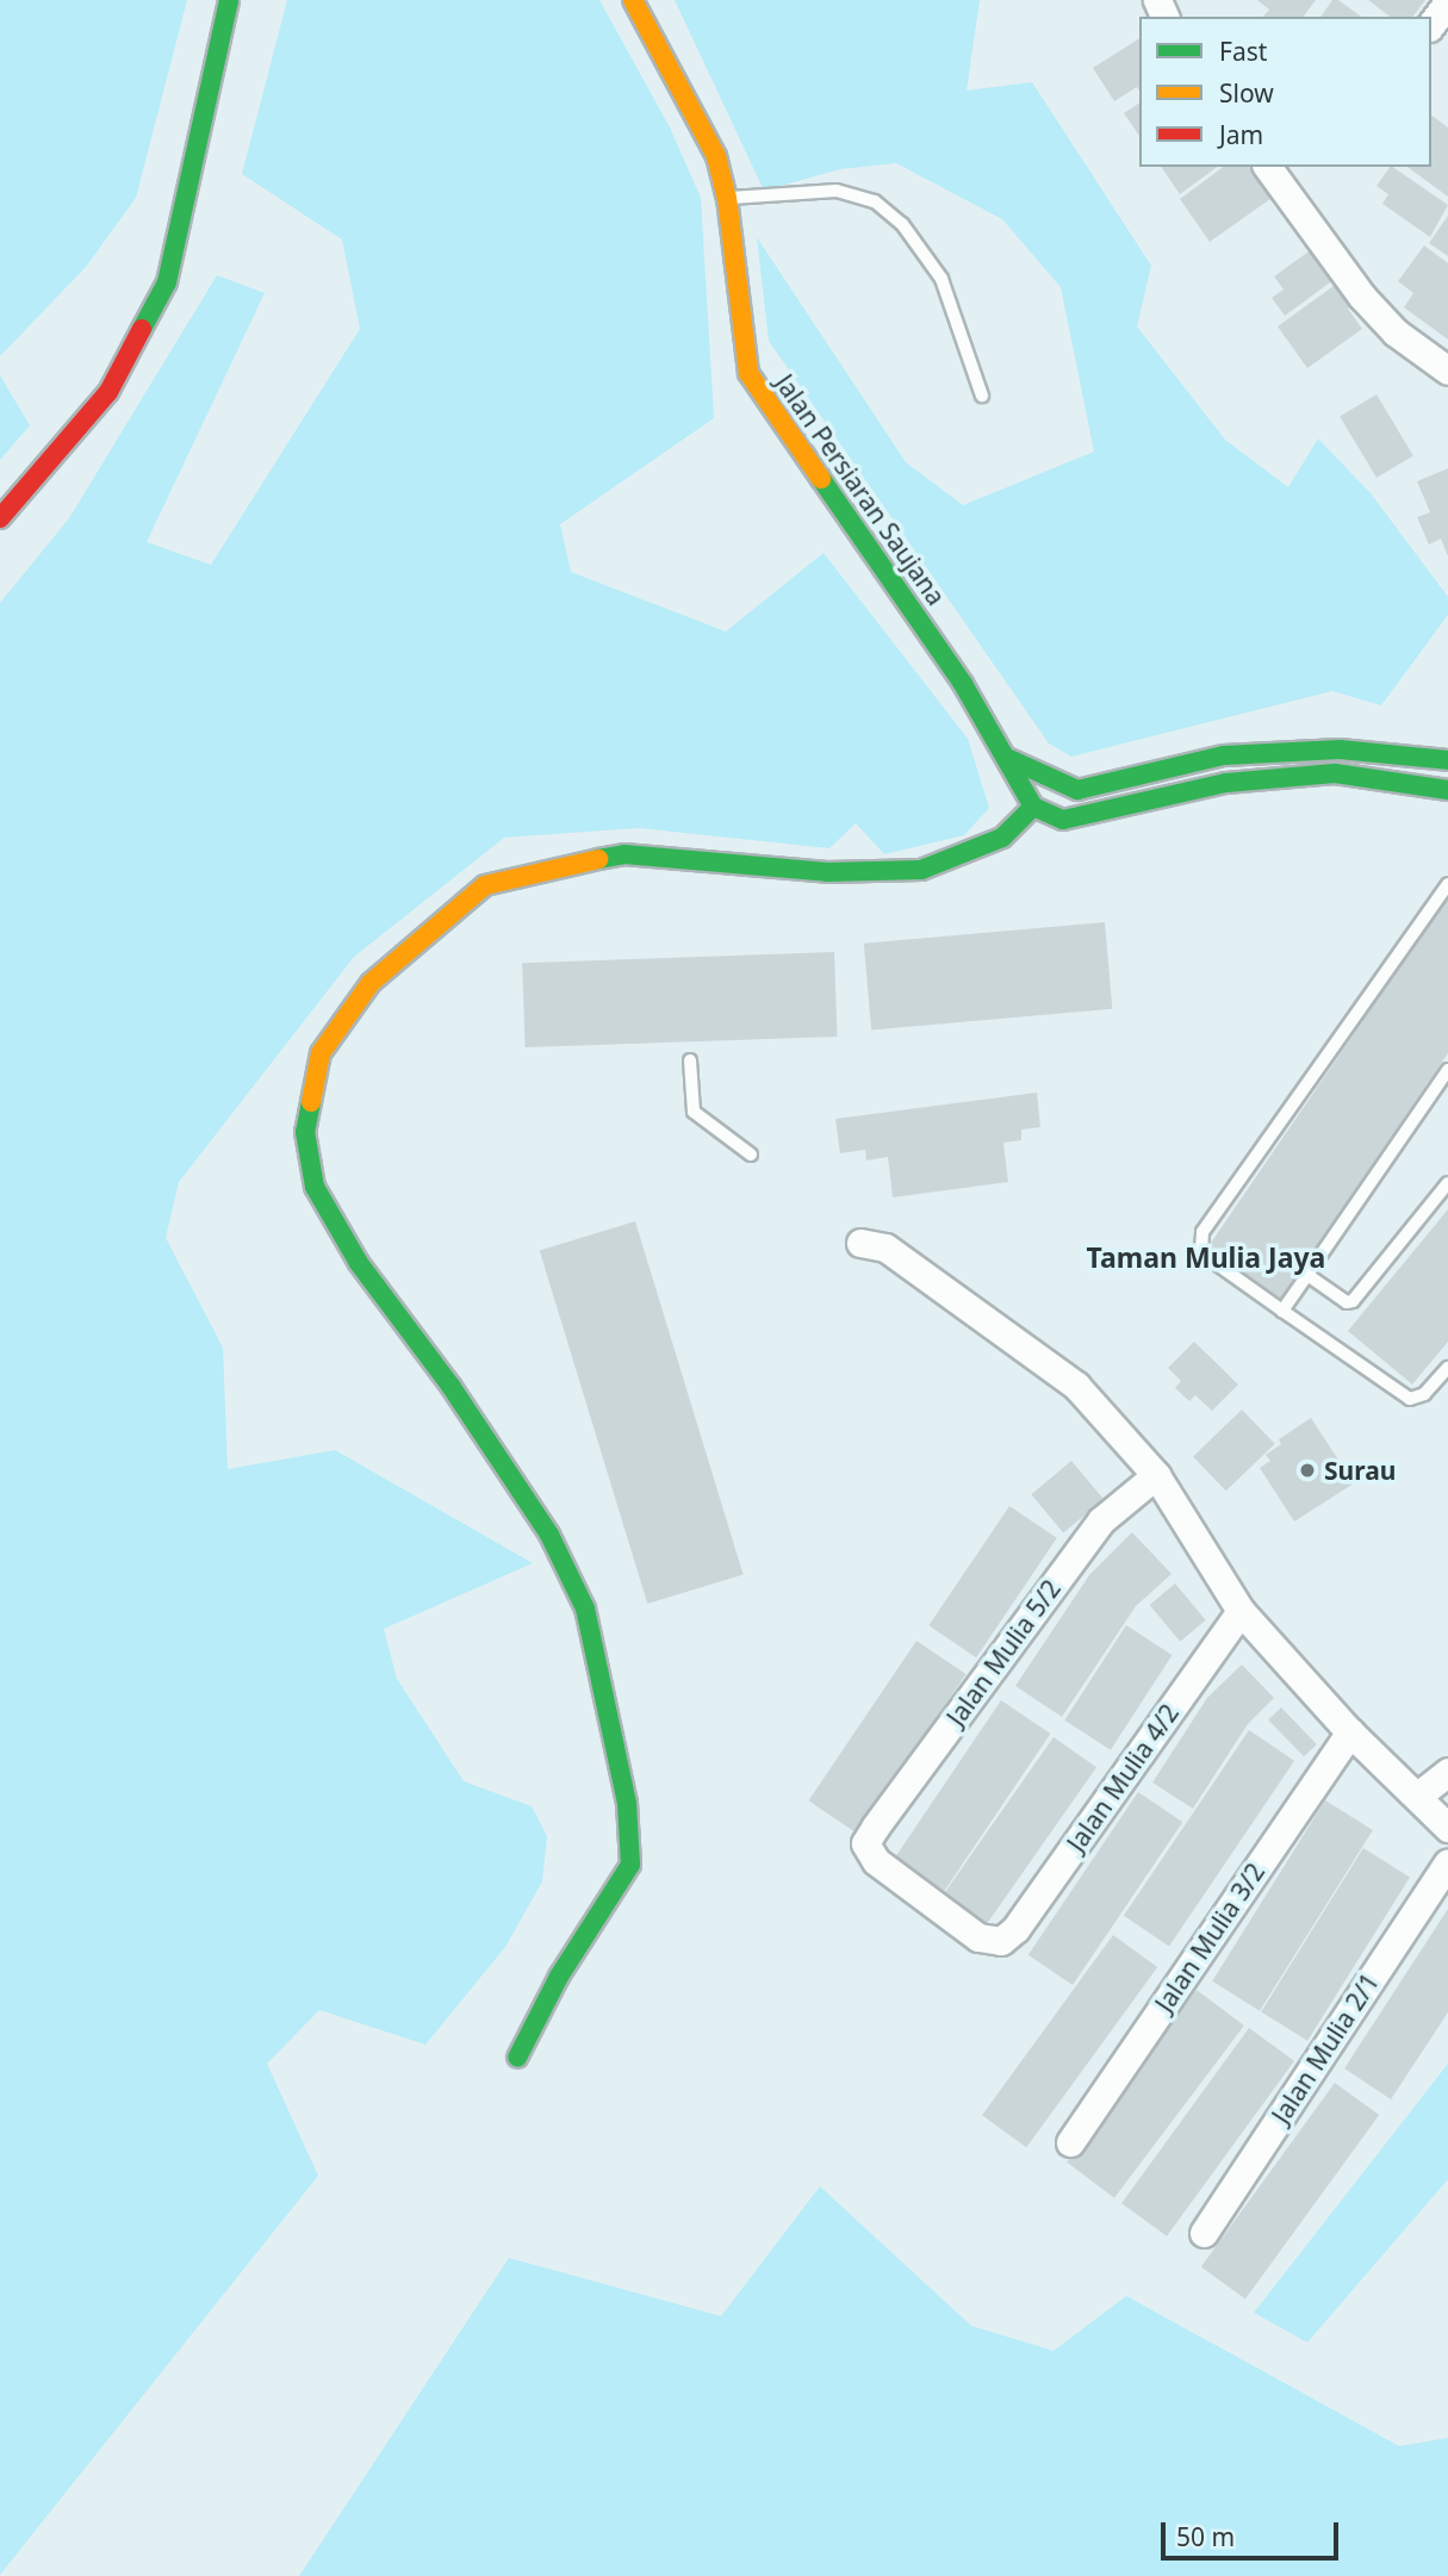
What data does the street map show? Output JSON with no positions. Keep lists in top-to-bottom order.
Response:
{
  "streets": {
    "street": [
      "Jalan Persiaran Saujana",
      "Jalan Mulia 5/2",
      "Jalan Mulia 4/2",
      "Jalan Mulia 3/2",
      "Jalan Mulia 2/1"
    ]
  },
  "crossings": [
    ["Jalan Mulia 5/2", "Jalan Mulia 4/2"]
  ],
  "districts": ["Taman Mulia Jaya"],
  "places": ["Surau"],
  "legend": ["Fast", "Slow", "Jam"],
  "scale_bar": "50 m"
}
